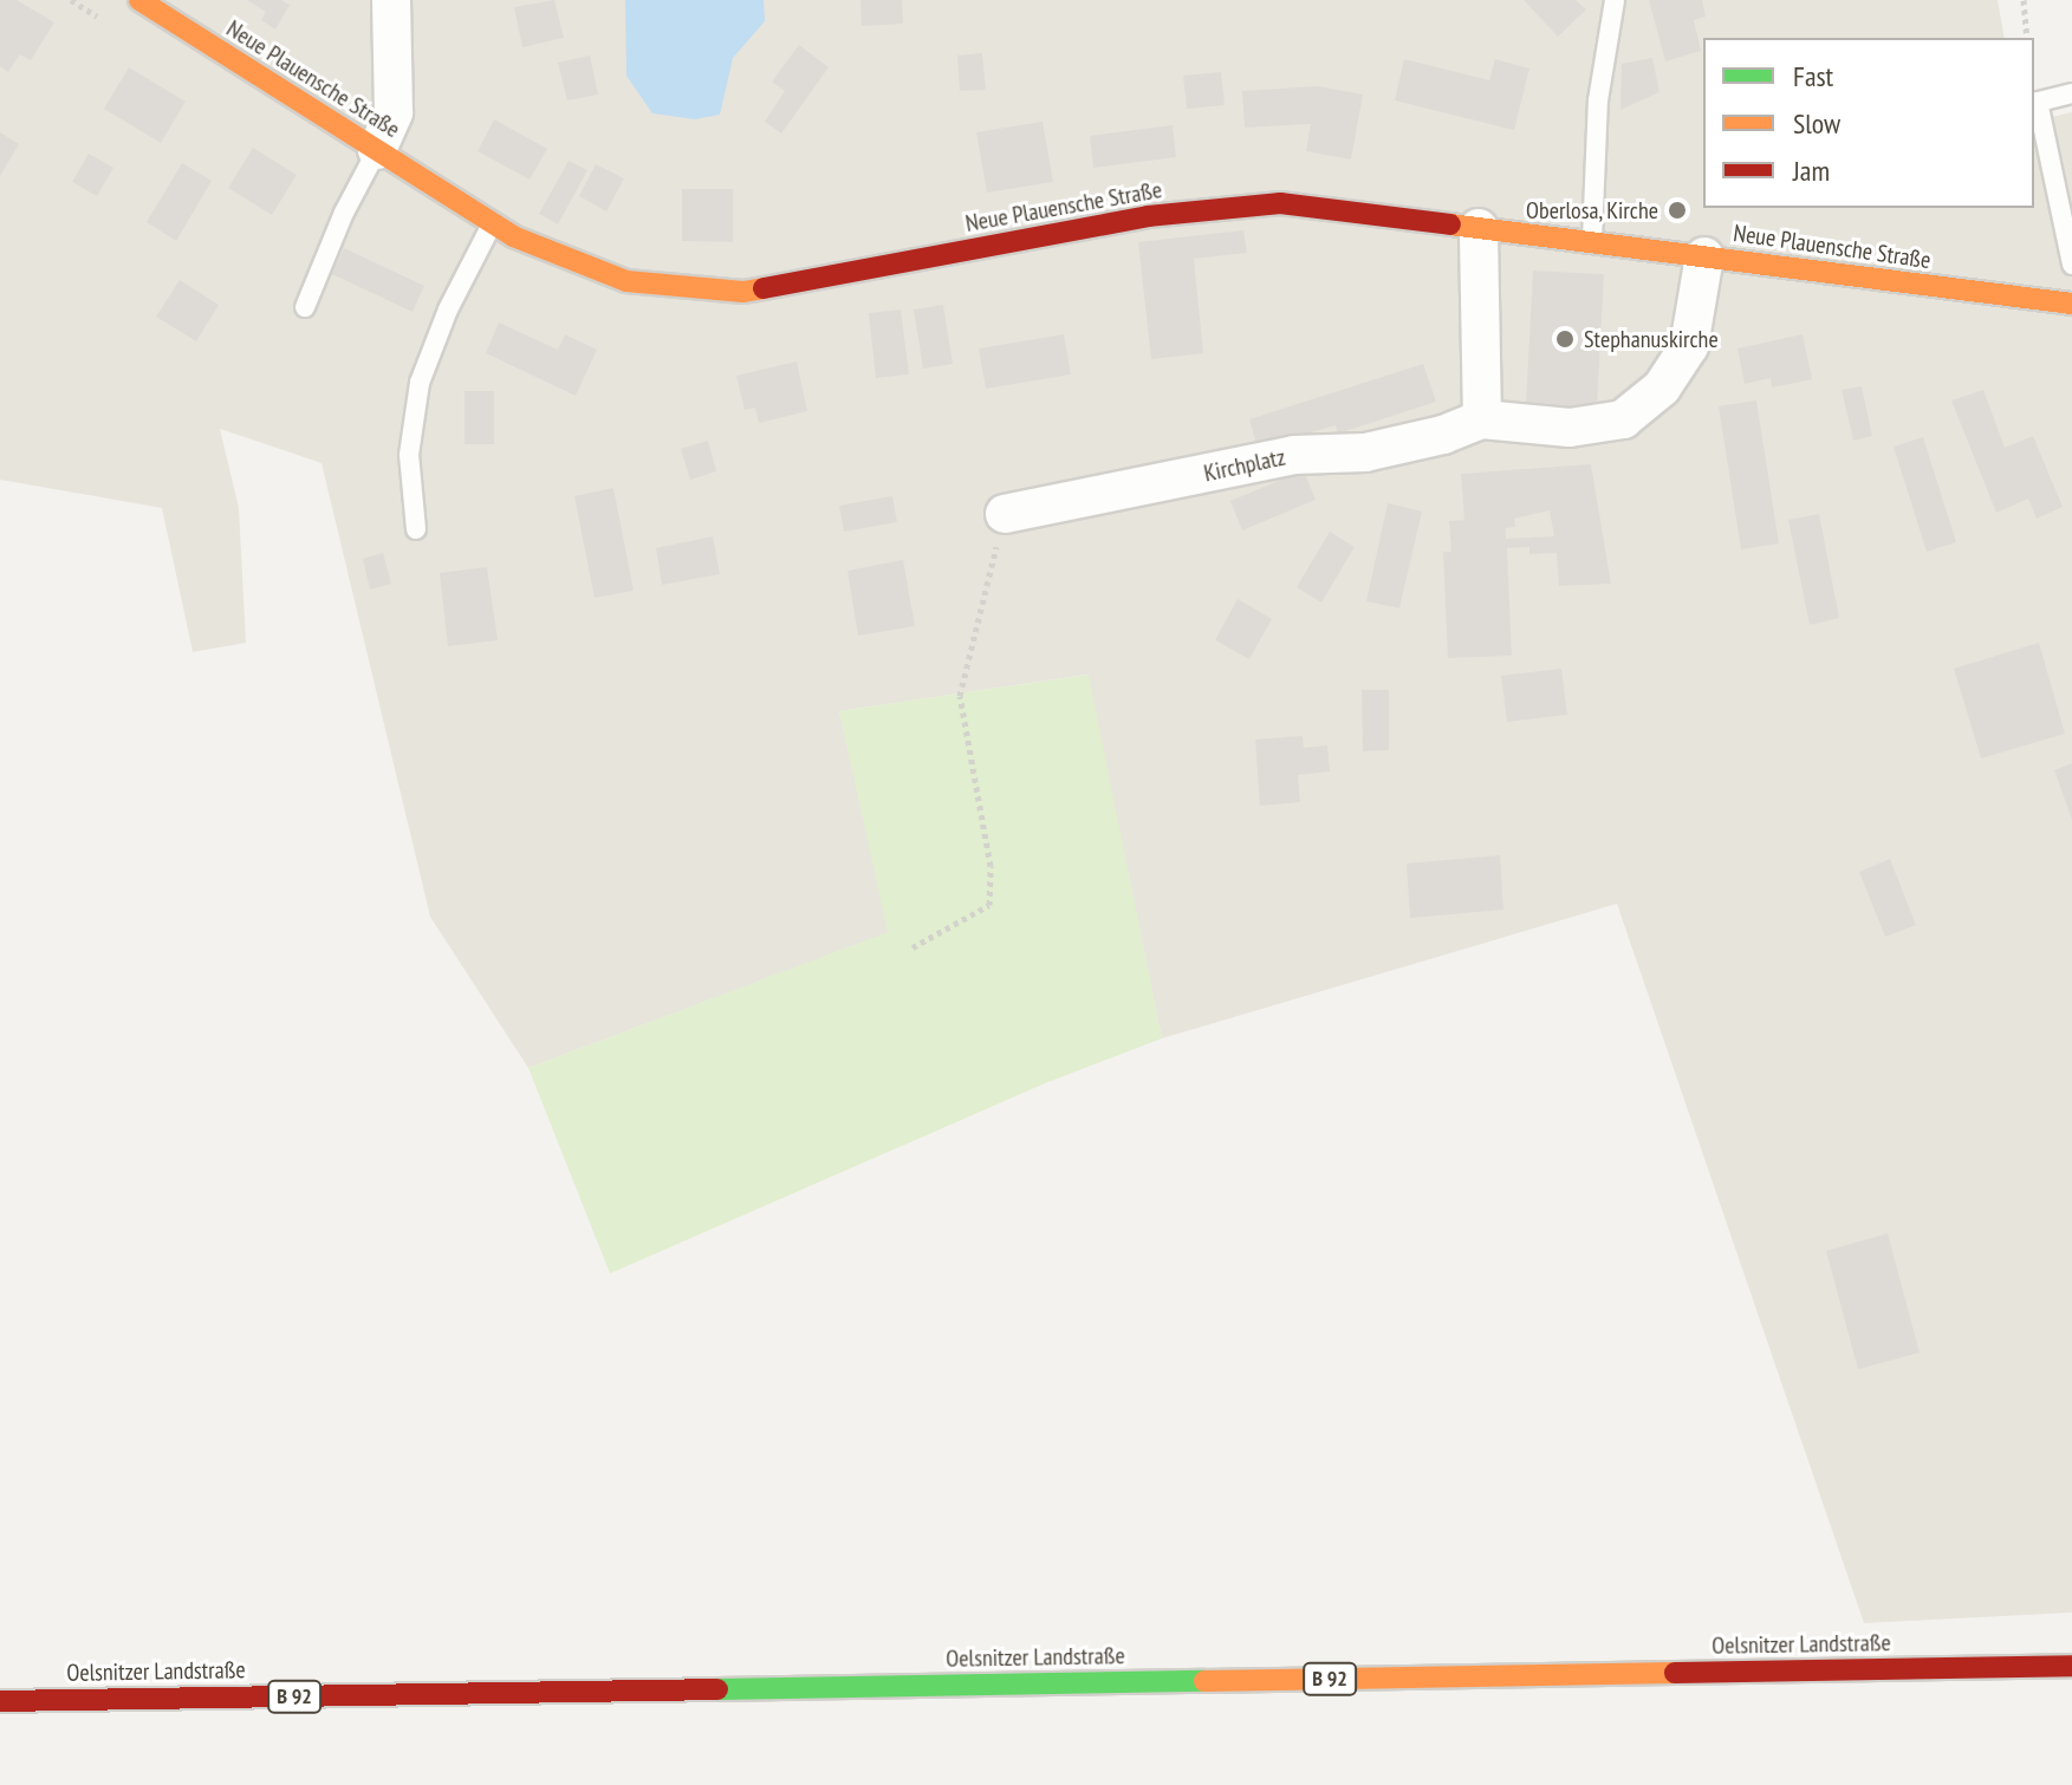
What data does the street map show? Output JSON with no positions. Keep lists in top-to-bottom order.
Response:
{
  "streets": {
    "main road": ["Neue Plauensche Straße", "Oelsnitzer Landstraße", "B 92"],
    "street": ["Kirchplatz"]
  },
  "crossings": [
    ["Neue Plauensche Straße", "Kirchplatz"]
  ],
  "places": ["Oberlosa, Kirche", "Stephanuskirche"],
  "legend": ["Fast", "Slow", "Jam"]
}
